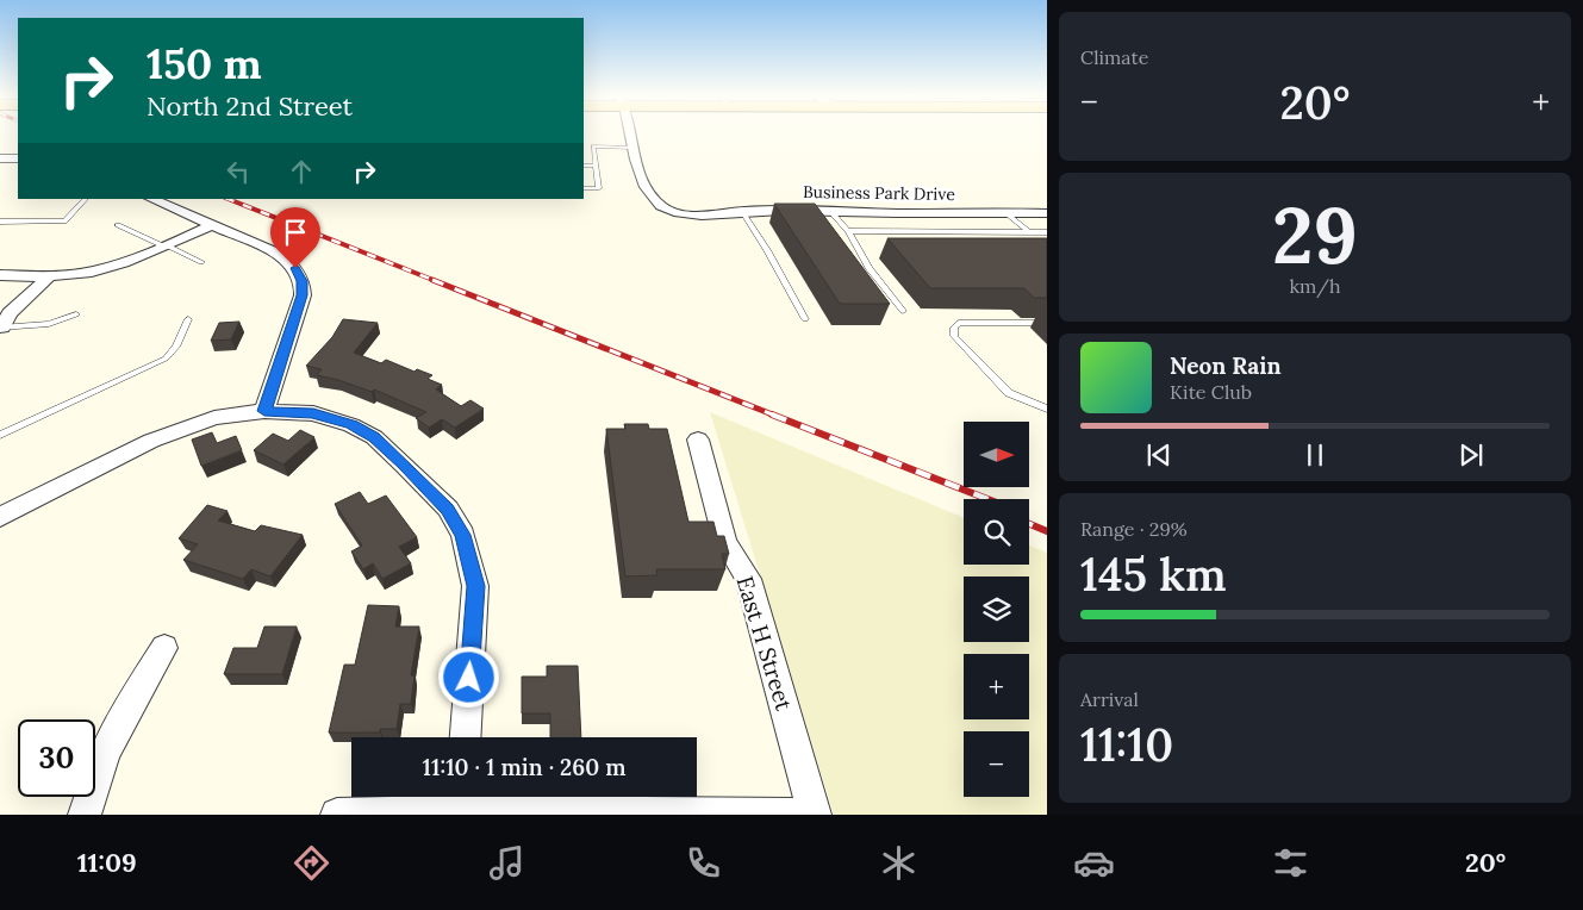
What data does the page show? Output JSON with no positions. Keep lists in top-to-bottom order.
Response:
{
  "streets": {
    "street": ["Business Park Drive", "East H Street"]
  },
  "north": "right",
  "page": {
    "tile": [
      "Climate",
      ["29", "km/h"],
      ["Range · 29%", "145 km"],
      ["Arrival", "11:10"]
    ],
    "turn": ["150 m", "North 2nd Street"],
    "heat": ["−", "20°", "+"],
    "song": ["Neon Rain", "Kite Club"],
    "map_buttons": ["+", "−"],
    "limit": "30",
    "trip": "11:10 · 1 min · 260 m",
    "tabs": ["11:09", "20°"]
  }
}
